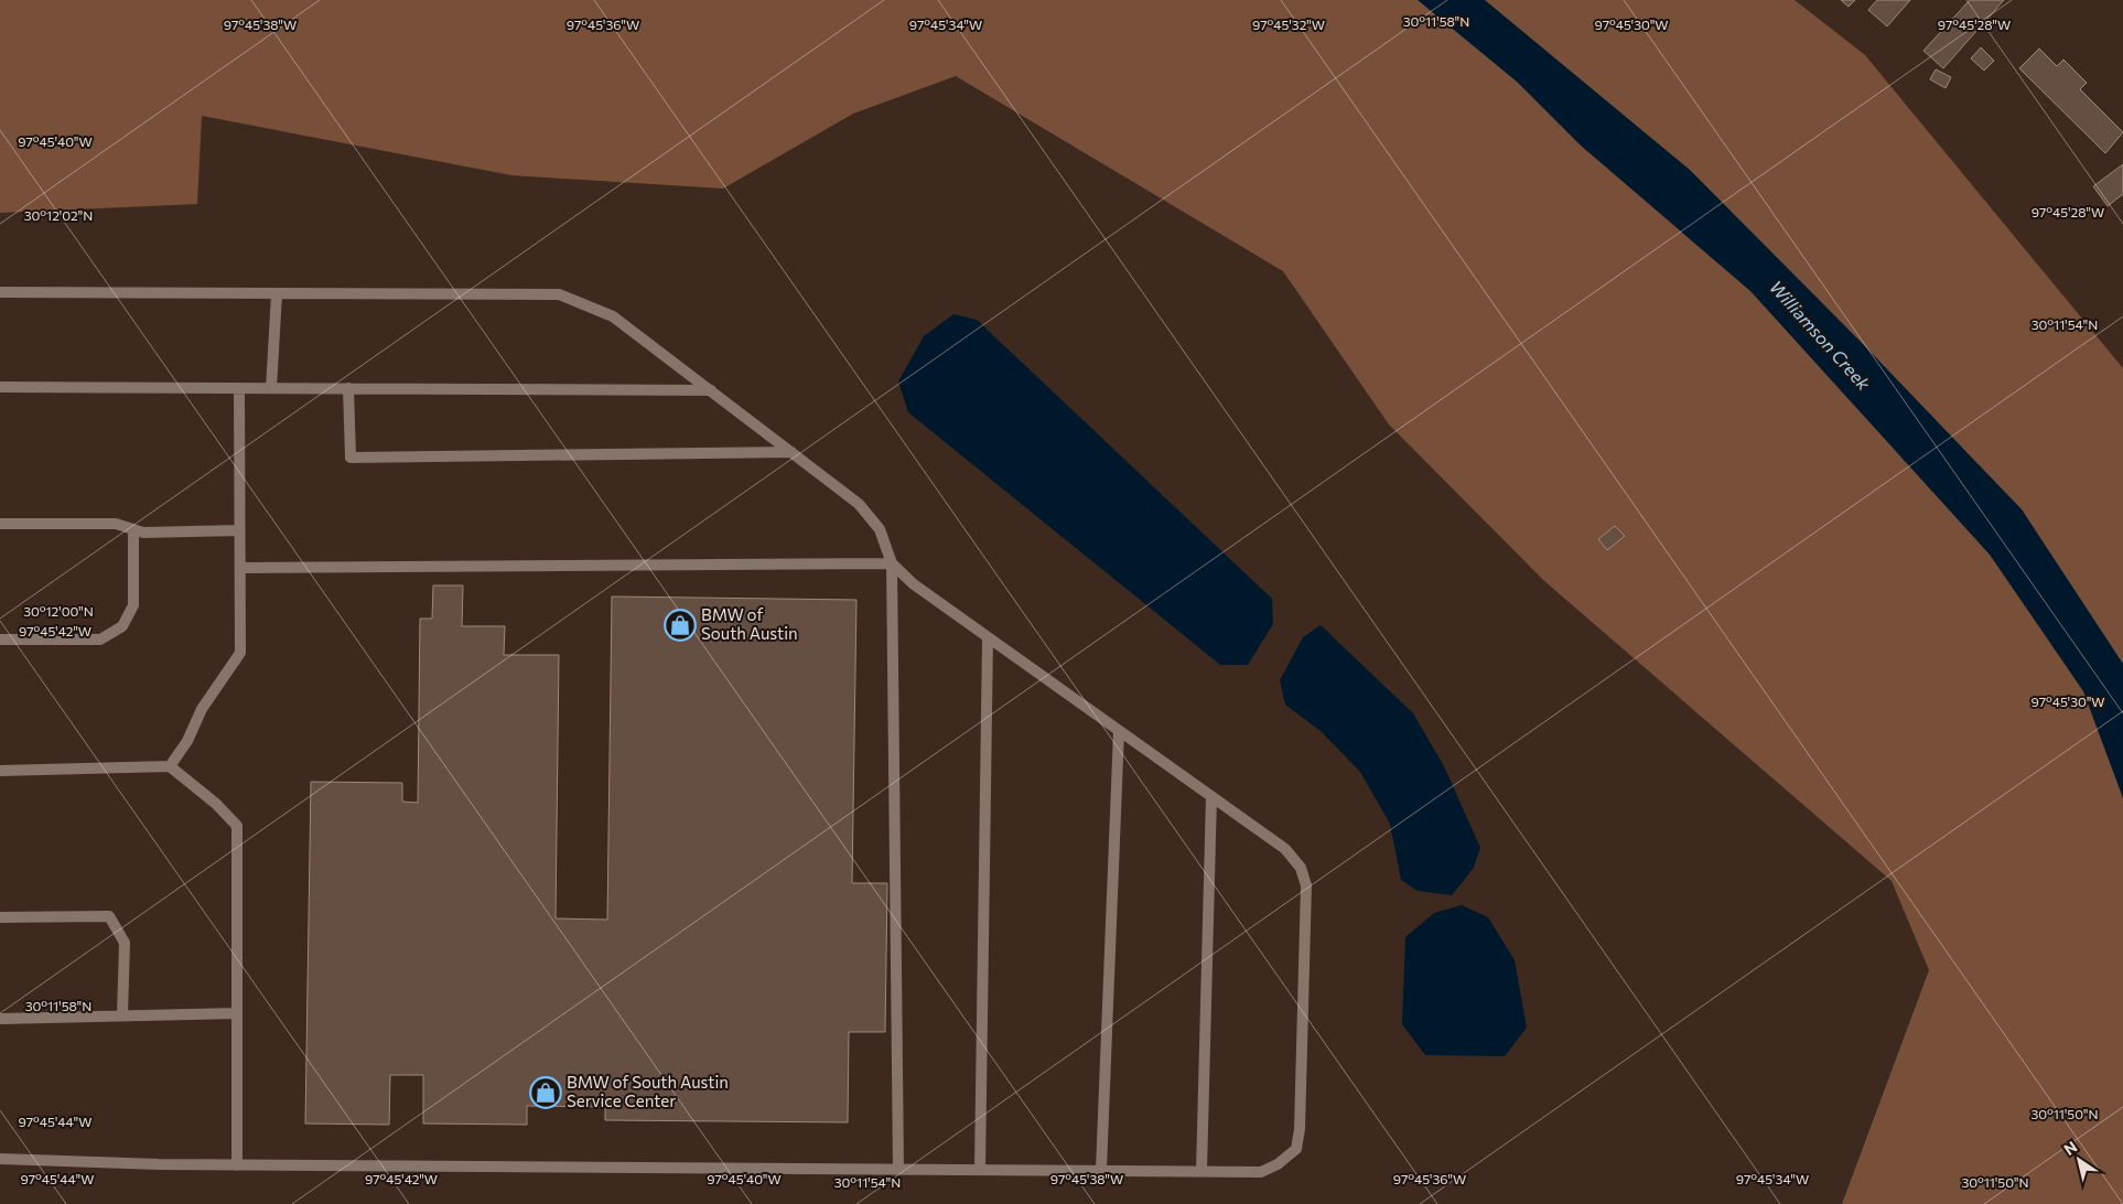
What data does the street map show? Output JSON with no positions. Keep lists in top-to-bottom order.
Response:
{
  "water": ["Williamson Creek"],
  "places": {
    "shop": ["BMW of South Austin", "BMW of South Austin Service Center"]
  },
  "north": "top left",
  "coordinates": [
    "30°11'58\"N",
    "97°45'34\"W",
    "97°45'32\"W",
    "97°45'38\"W",
    "97°45'36\"W",
    "97°45'30\"W",
    "97°45'28\"W",
    "97°45'40\"W",
    "30°12'02\"N",
    "30°11'54\"N",
    "30°12'00\"N",
    "97°45'42\"W",
    "30°11'50\"N",
    "97°45'44\"W"
  ]
}
